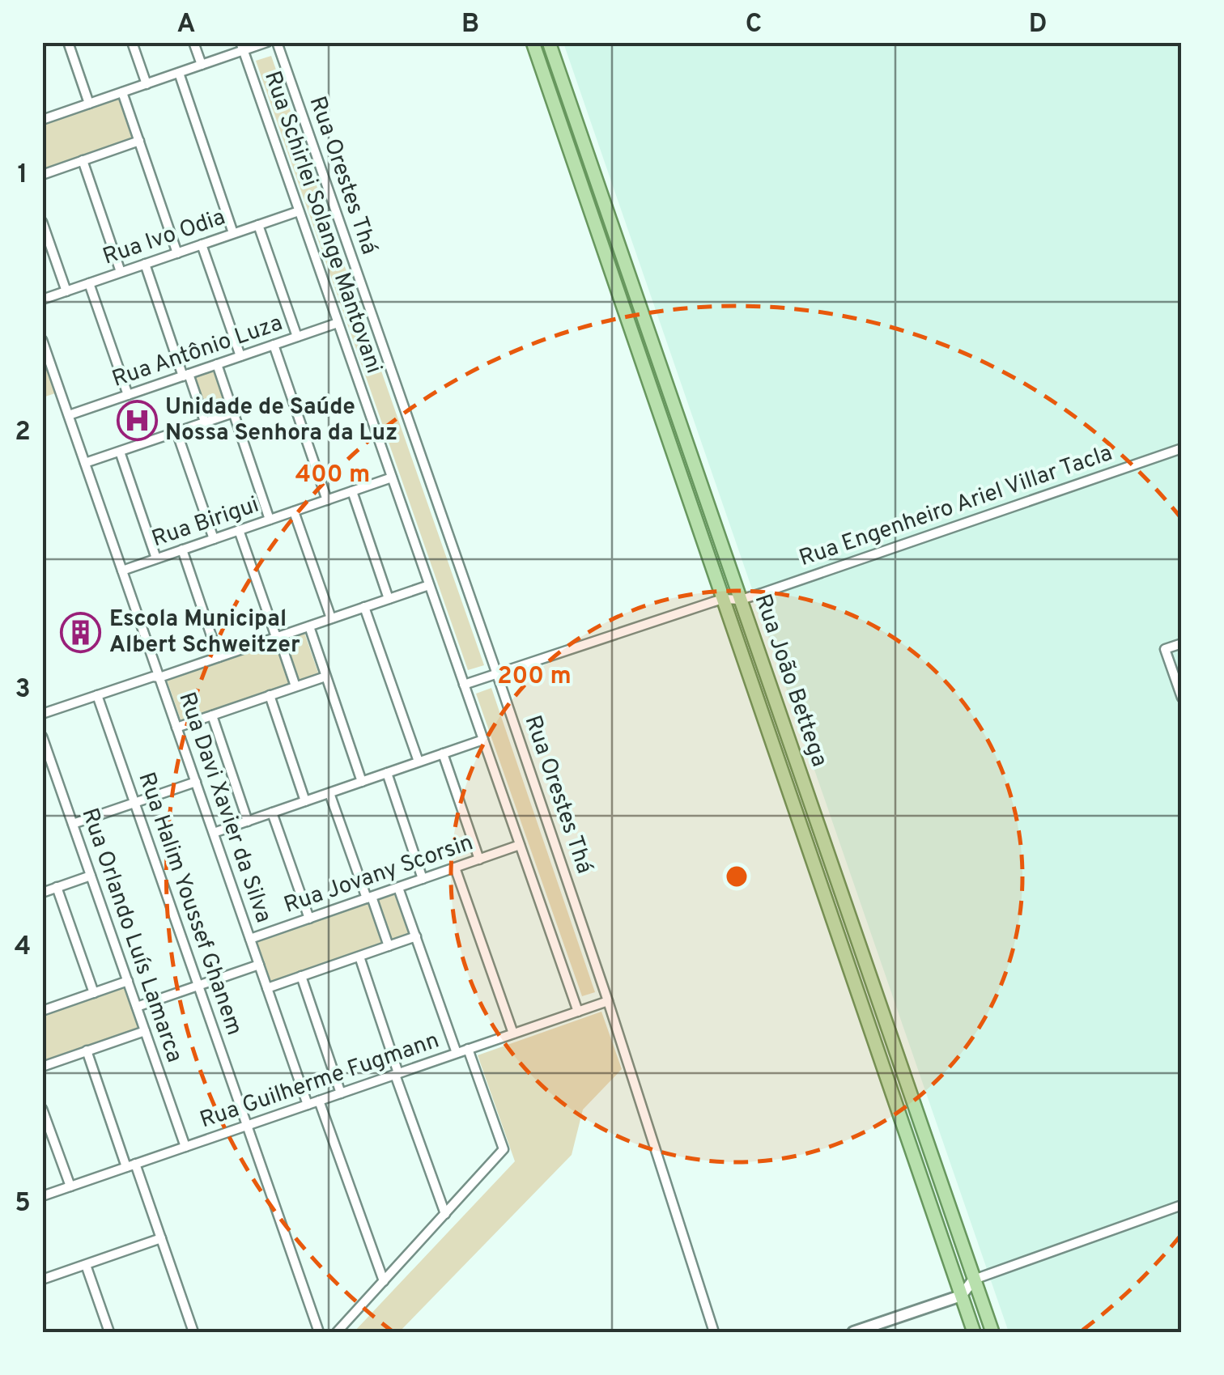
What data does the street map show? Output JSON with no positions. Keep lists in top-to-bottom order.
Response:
{
  "streets": {
    "main road": ["Rua João Bettega"],
    "street": [
      "Rua Orestes Thá",
      "Rua Schirlei Solange Mantovani",
      "Rua Ivo Odia",
      "Rua Antônio Luza",
      "Rua Engenheiro Ariel Villar Tacla",
      "Rua Birigui",
      "Rua Davi Xavier da Silva",
      "Rua Jovany Scorsin",
      "Rua Halim Youssef Ghanem",
      "Rua Orlando Luís Lamarca",
      "Rua Guilherme Fugmann"
    ]
  },
  "crossings": [
    ["Rua Orestes Thá", "Rua Engenheiro Ariel Villar Tacla"],
    ["Rua Orestes Thá", "Rua Guilherme Fugmann"],
    ["Rua Schirlei Solange Mantovani", "Rua Ivo Odia"],
    ["Rua Schirlei Solange Mantovani", "Rua Antônio Luza"],
    ["Rua Schirlei Solange Mantovani", "Rua Engenheiro Ariel Villar Tacla"],
    ["Rua Schirlei Solange Mantovani", "Rua Birigui"],
    ["Rua Schirlei Solange Mantovani", "Rua Jovany Scorsin"],
    ["Rua Schirlei Solange Mantovani", "Rua Guilherme Fugmann"],
    ["Rua Antônio Luza", "Rua Davi Xavier da Silva"],
    ["Rua Engenheiro Ariel Villar Tacla", "Rua João Bettega"],
    ["Rua Birigui", "Rua Davi Xavier da Silva"],
    ["Rua Davi Xavier da Silva", "Rua Jovany Scorsin"],
    ["Rua Davi Xavier da Silva", "Rua Guilherme Fugmann"],
    ["Rua Halim Youssef Ghanem", "Rua Guilherme Fugmann"],
    ["Rua Orlando Luís Lamarca", "Rua Guilherme Fugmann"]
  ],
  "places": {
    "hospital": ["Unidade de Saúde Nossa Senhora da Luz"],
    "building": ["Escola Municipal Albert Schweitzer"]
  },
  "grid": {
    "columns": [
      "A",
      "B",
      "C",
      "D"
    ],
    "rows": [
      "1",
      "2",
      "3",
      "4",
      "5"
    ]
  },
  "rings": ["400 m", "200 m"]
}
